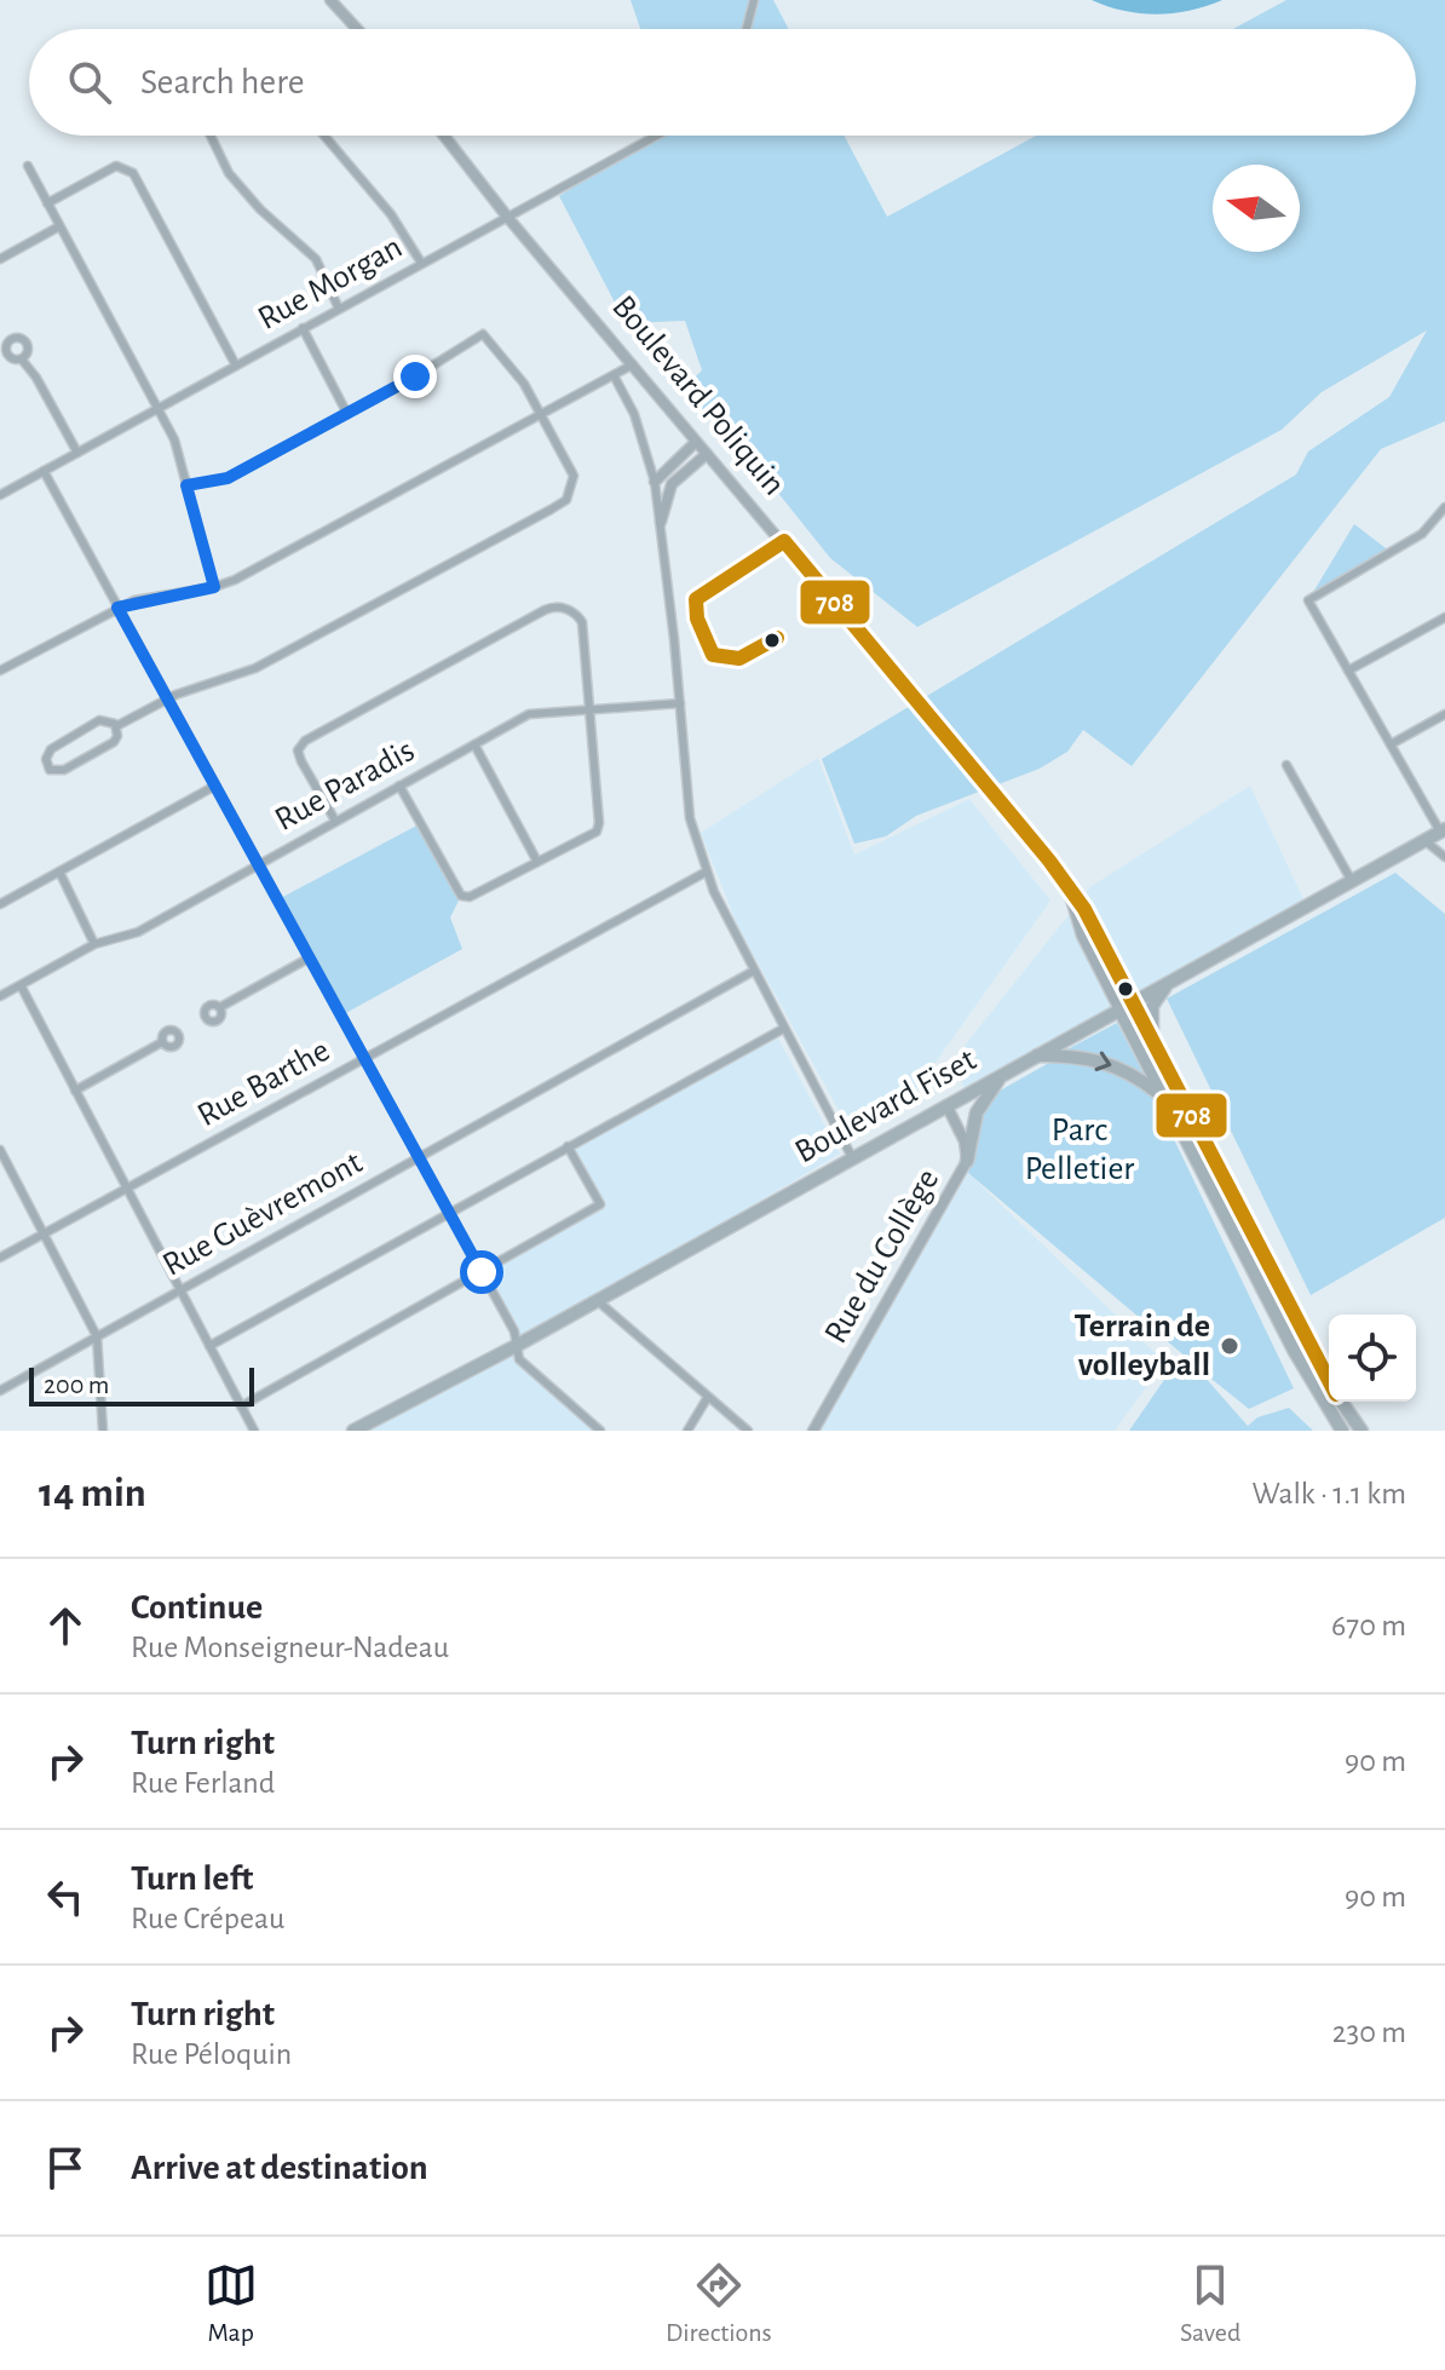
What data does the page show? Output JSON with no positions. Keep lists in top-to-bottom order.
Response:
{
  "streets": {
    "main road": ["Boulevard Poliquin", "Boulevard Fiset"],
    "street": [
      "Rue Morgan",
      "Rue Paradis",
      "Rue Barthe",
      "Rue Guèvremont",
      "Rue du Collège"
    ]
  },
  "crossings": [
    ["Rue Morgan", "Boulevard Poliquin"],
    ["Boulevard Poliquin", "Boulevard Fiset"],
    ["Boulevard Fiset", "Rue du Collège"]
  ],
  "parks": ["Parc Pelletier"],
  "places": ["Terrain de volleyball"],
  "lines": ["transit line 708"],
  "scale_bar": "200 m",
  "north": "left",
  "page": {
    "search": "Search here",
    "scale": "200 m",
    "heading": ["14 min", "Walk · 1.1 km"],
    "list": [
      ["Continue", "Rue Monseigneur-Nadeau", "670 m"],
      ["Turn right", "Rue Ferland", "90 m"],
      ["Turn left", "Rue Crépeau", "90 m"],
      ["Turn right", "Rue Péloquin", "230 m"],
      "Arrive at destination"
    ],
    "nav": ["Map", "Directions", "Saved"]
  }
}
